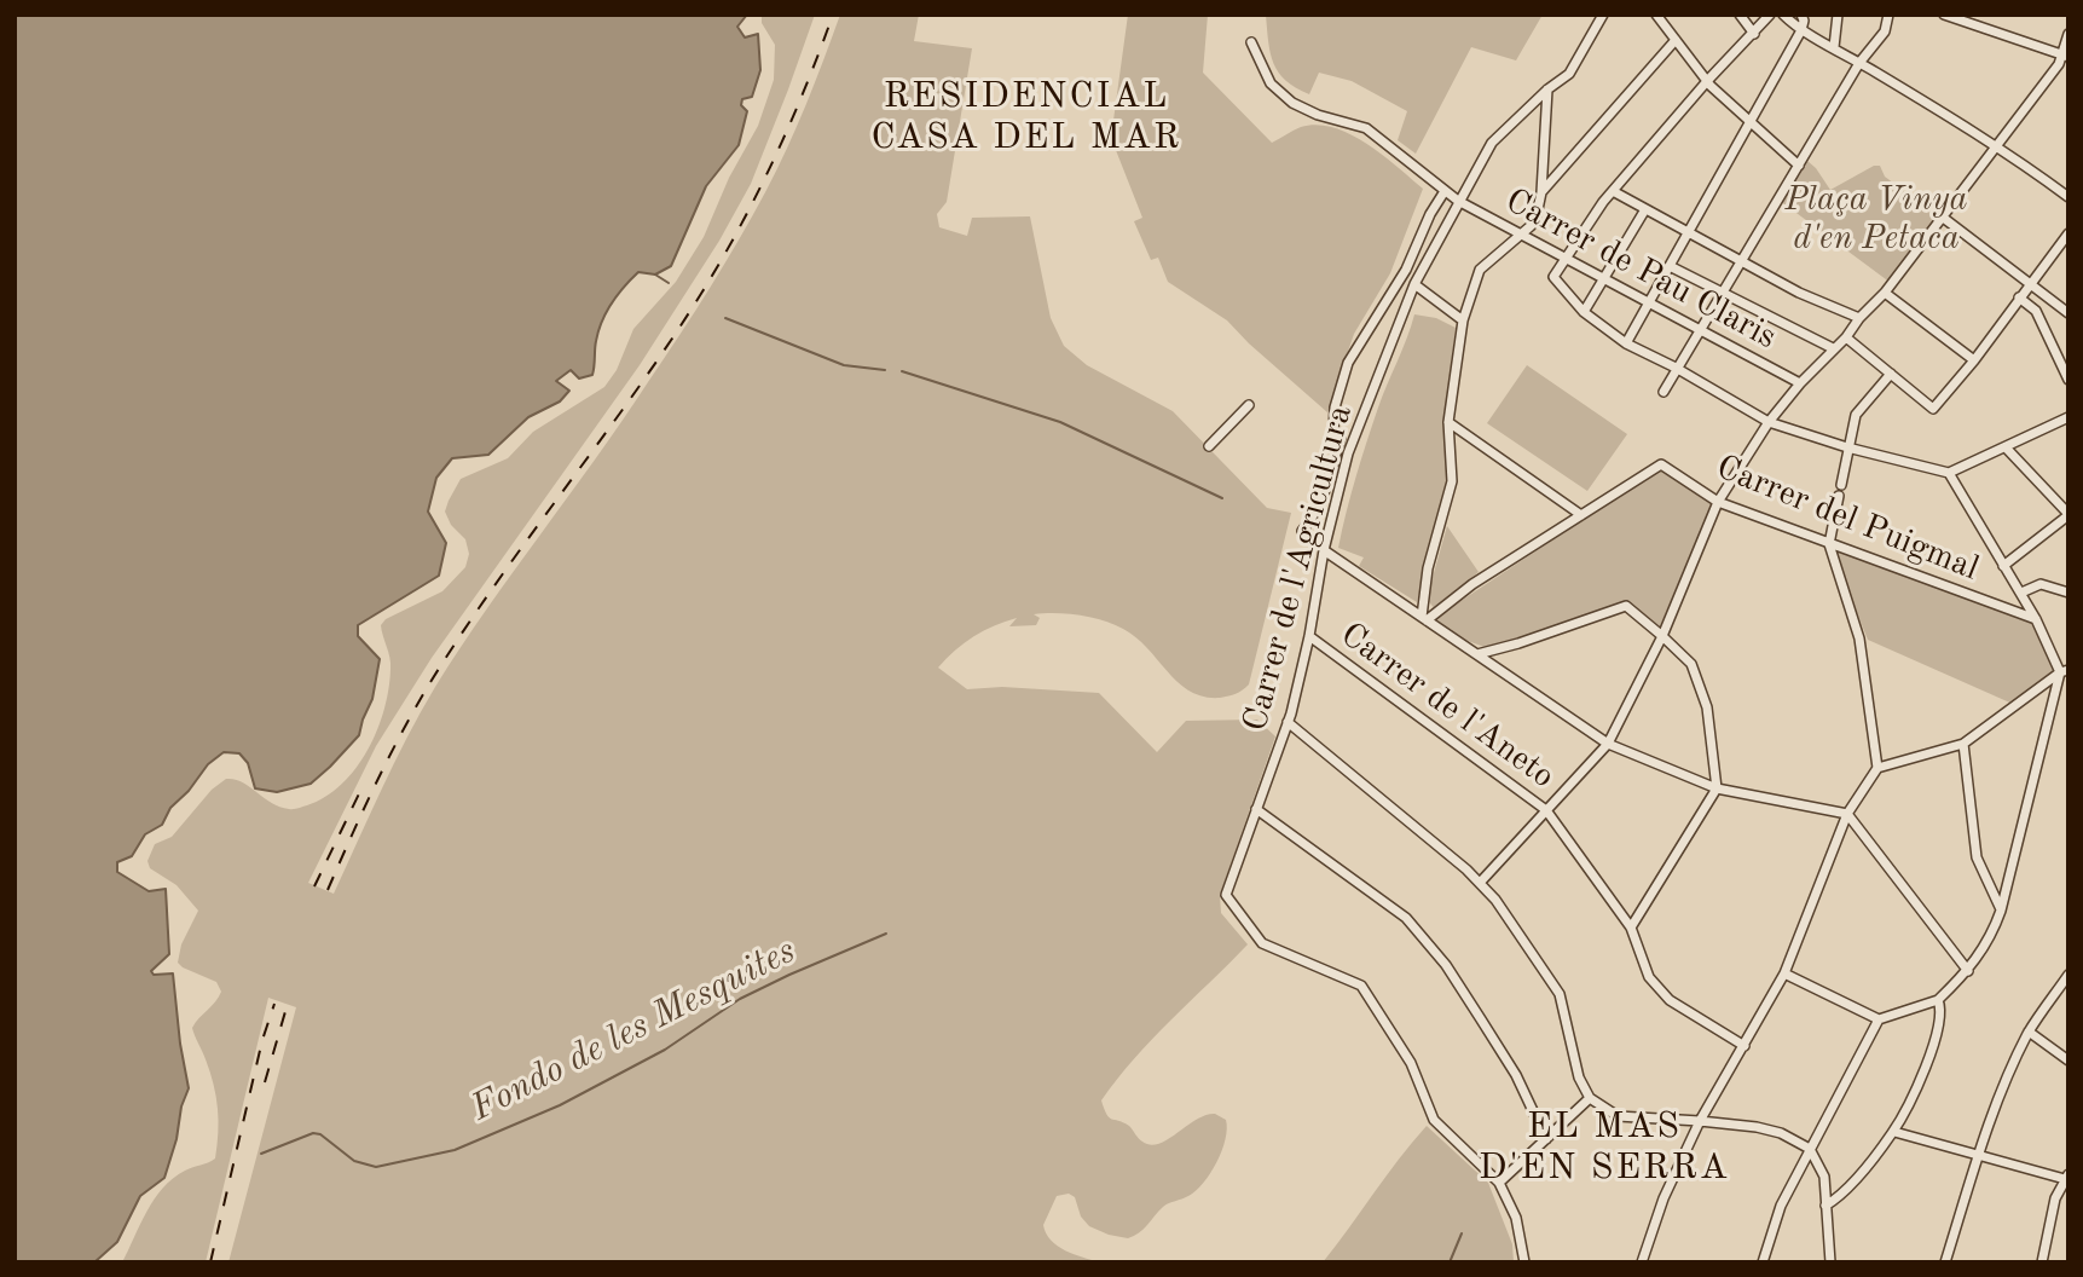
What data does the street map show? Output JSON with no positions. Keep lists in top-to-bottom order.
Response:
{
  "streets": {
    "street": [
      "Carrer de Pau Claris",
      "Carrer del Puigmal",
      "Carrer de l'Agricultura",
      "Carrer de l'Aneto"
    ]
  },
  "crossings": [
    ["Carrer de Pau Claris", "Carrer de l'Agricultura"],
    ["Carrer de l'Agricultura", "Carrer de l'Aneto"]
  ],
  "districts": ["RESIDENCIAL CASA DEL MAR", "EL MAS D'EN SERRA"],
  "water": ["Fondo de les Mesquites"],
  "parks": ["Plaça Vinya d'en Petaca"]
}
